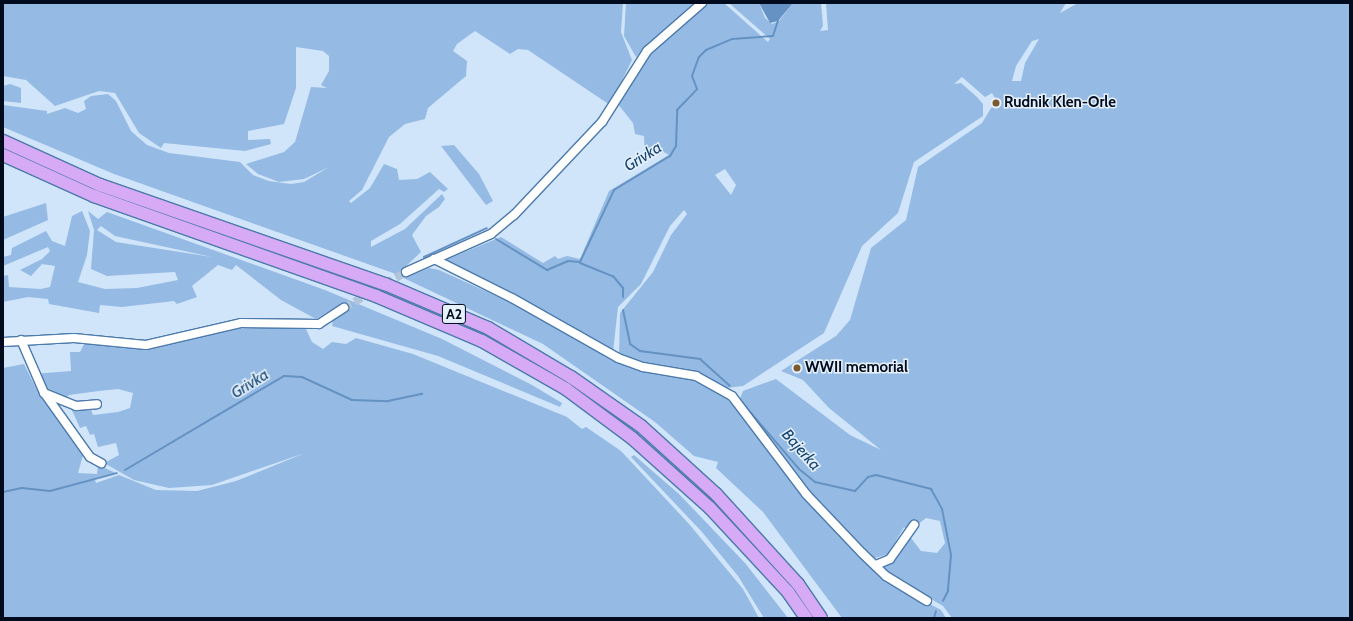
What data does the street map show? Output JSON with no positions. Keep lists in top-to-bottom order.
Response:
{
  "streets": {
    "highway": ["A2"]
  },
  "water": ["Grivka", "Bajerka"],
  "places": ["Rudnik Klen-Orle", "WWII memorial"]
}
